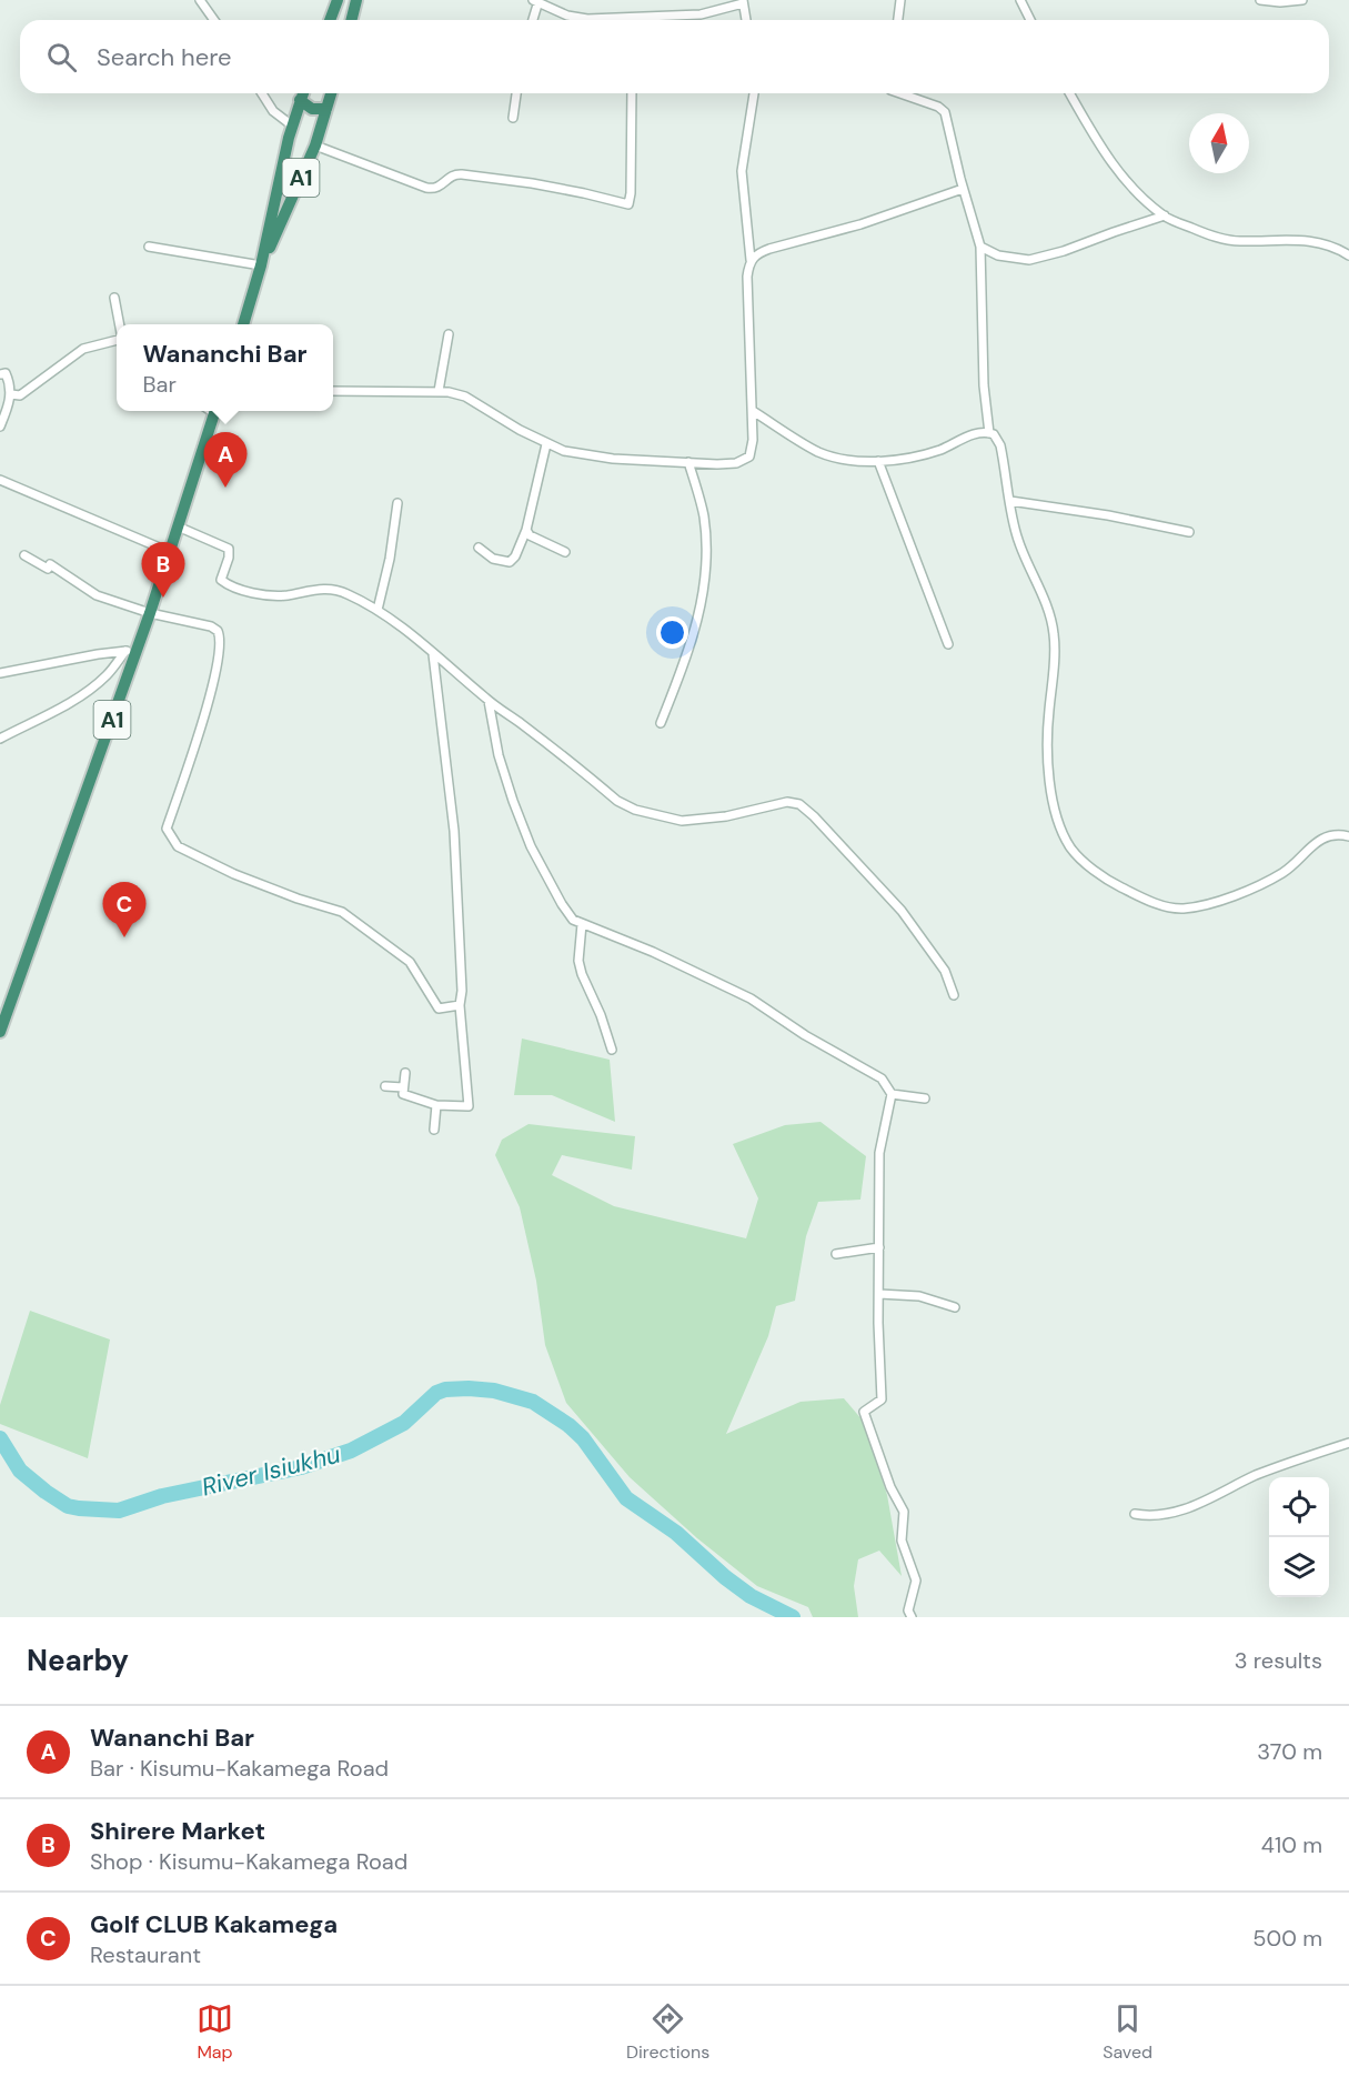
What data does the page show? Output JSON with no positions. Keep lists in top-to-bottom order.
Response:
{
  "streets": {
    "highway": ["A1"]
  },
  "water": ["River Isiukhu"],
  "north": "top",
  "page": {
    "search": "Search here",
    "popup": ["Wananchi Bar", "Bar"],
    "pins": ["A", "B", "C"],
    "heading": ["Nearby", "3 results"],
    "list": [
      {
        "mark": "A",
        "name": "Wananchi Bar",
        "note": "Bar · Kisumu-Kakamega Road",
        "value": "370 m"
      },
      {
        "mark": "B",
        "name": "Shirere Market",
        "note": "Shop · Kisumu-Kakamega Road",
        "value": "410 m"
      },
      {
        "mark": "C",
        "name": "Golf CLUB Kakamega",
        "note": "Restaurant",
        "value": "500 m"
      }
    ],
    "nav": ["Map", "Directions", "Saved"]
  }
}
